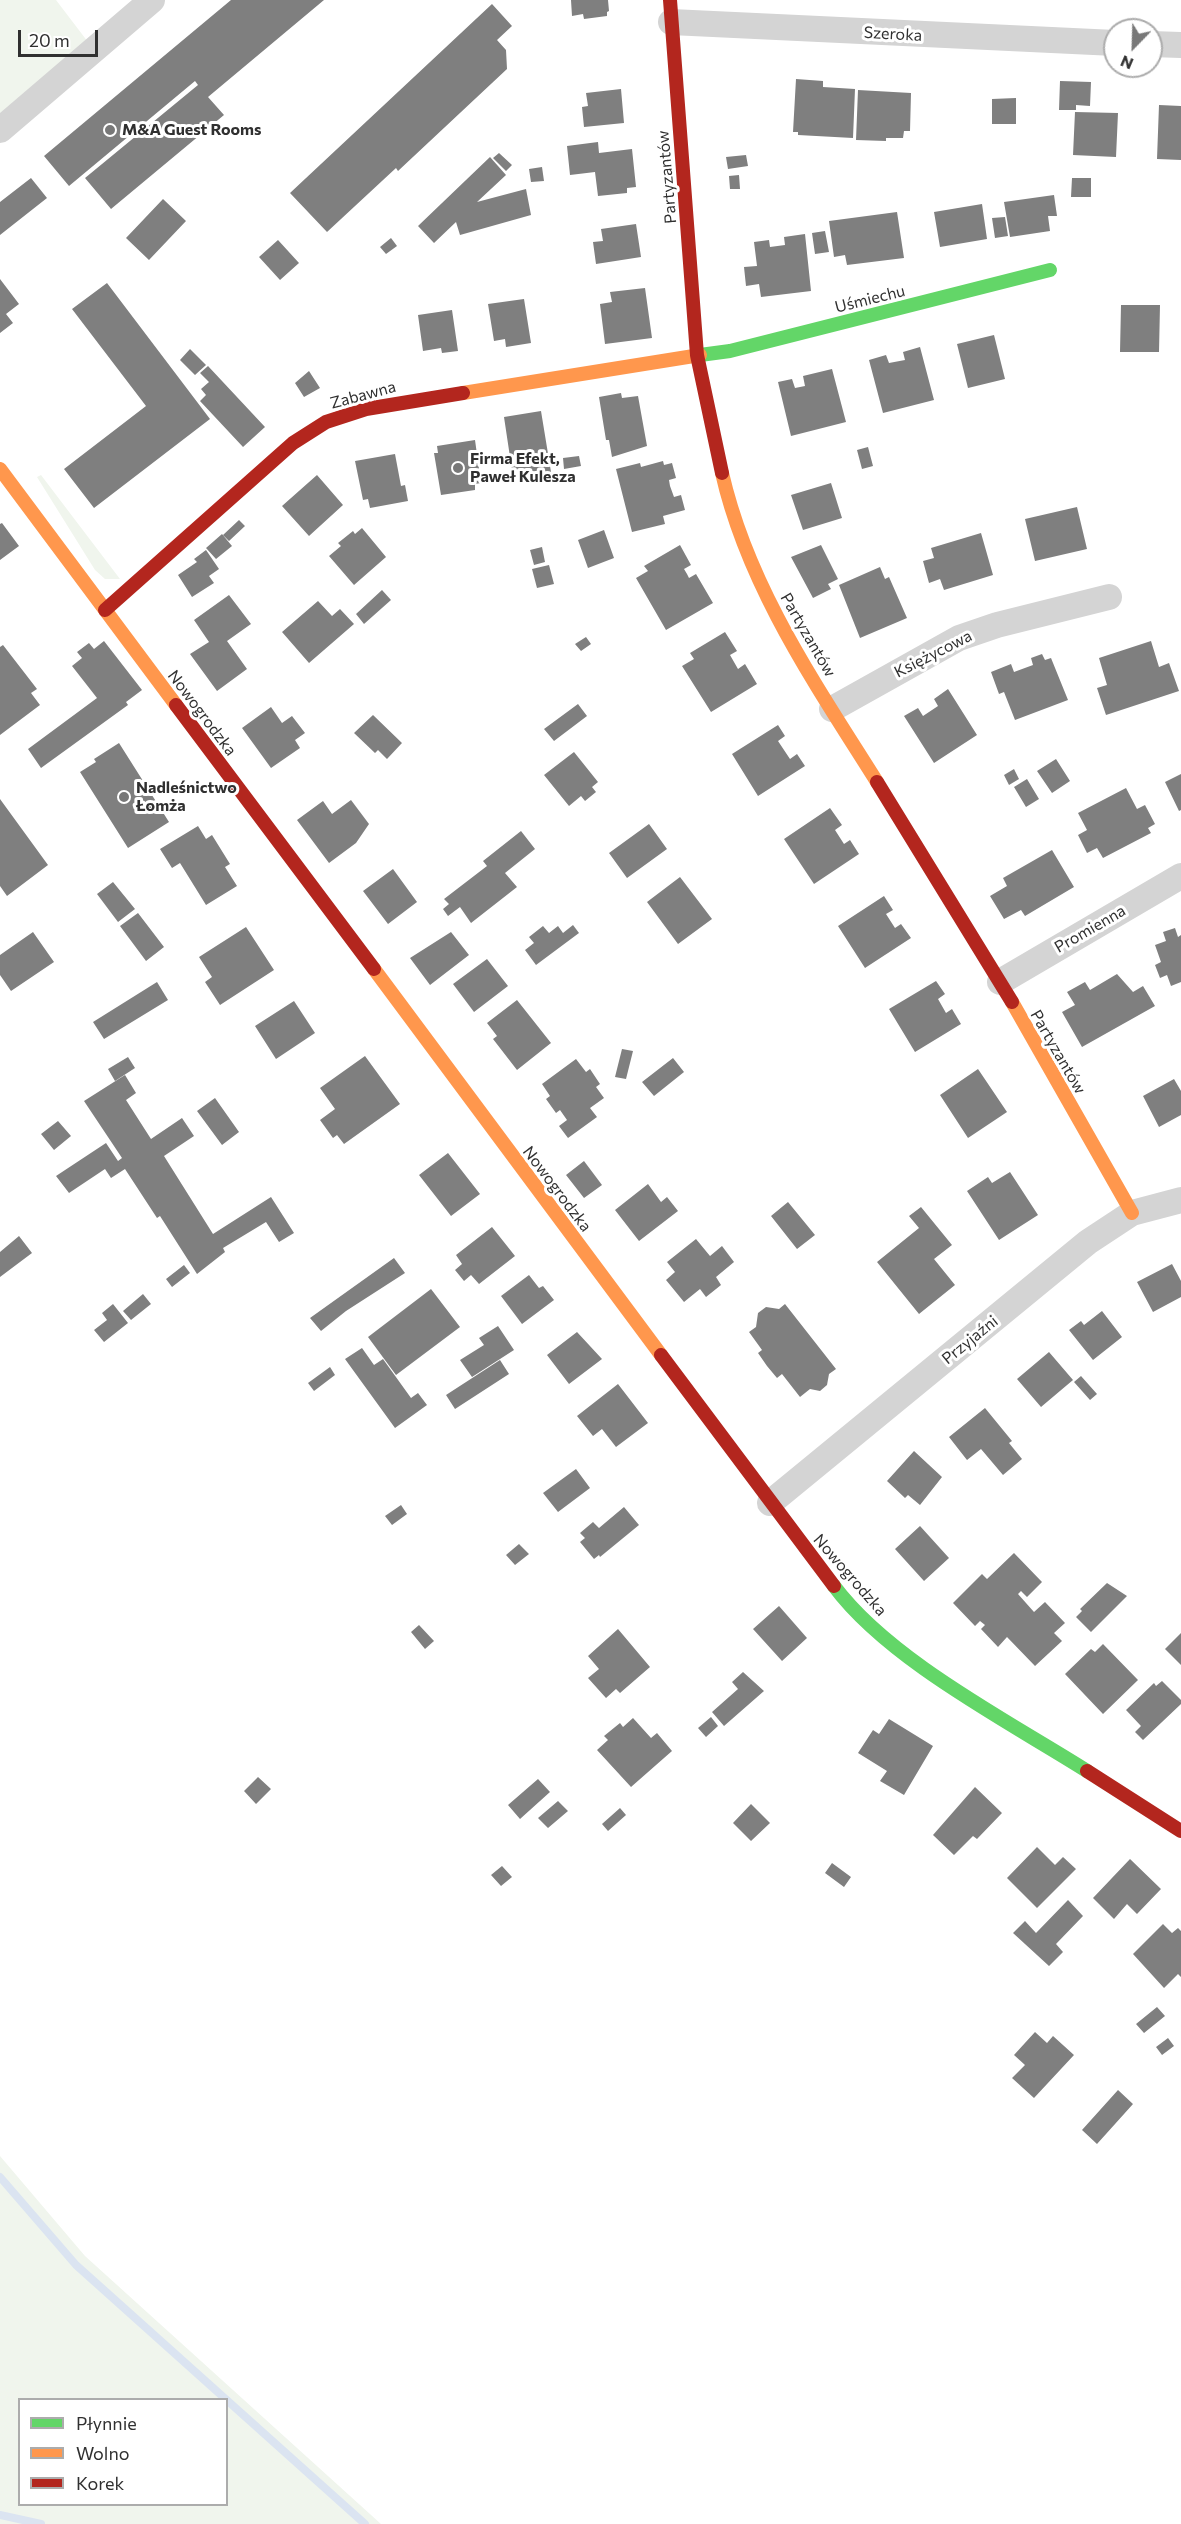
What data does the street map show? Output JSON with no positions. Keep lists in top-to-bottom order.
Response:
{
  "streets": {
    "street": [
      "Szeroka",
      "Partyzantów",
      "Uśmiechu",
      "Zabawna",
      "Księżycowa",
      "Nowogrodzka",
      "Promienna",
      "Przyjaźni"
    ]
  },
  "crossings": [
    ["Szeroka", "Partyzantów"],
    ["Partyzantów", "Uśmiechu"],
    ["Partyzantów", "Zabawna"],
    ["Partyzantów", "Księżycowa"],
    ["Partyzantów", "Promienna"],
    ["Partyzantów", "Przyjaźni"],
    ["Uśmiechu", "Zabawna"],
    ["Zabawna", "Nowogrodzka"],
    ["Nowogrodzka", "Przyjaźni"]
  ],
  "places": ["M&A Guest Rooms", "Firma Efekt, Paweł Kulesza", "Nadleśnictwo Łomża"],
  "legend": ["Płynnie", "Wolno", "Korek"],
  "scale_bar": "20 m",
  "north": "bottom left"
}
